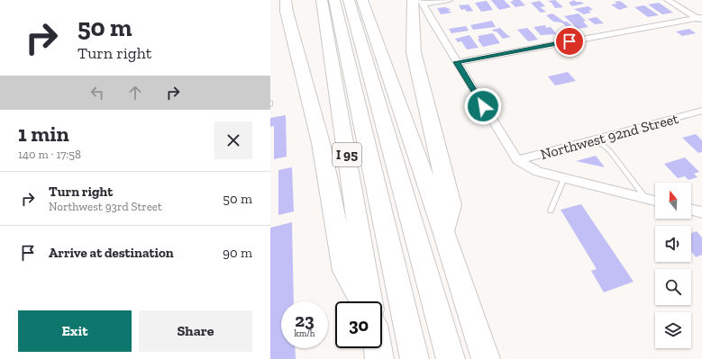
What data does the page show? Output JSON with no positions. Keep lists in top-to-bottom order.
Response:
{
  "streets": {
    "highway": ["I 95"],
    "street": ["Northwest 92nd Street"]
  },
  "north": "top",
  "page": {
    "turn": ["50 m", "Turn right"],
    "heading": ["1 min", "140 m · 17:58"],
    "list": [
      {
        "name": "Turn right",
        "note": "Northwest 93rd Street",
        "value": "50 m"
      },
      {
        "name": "Arrive at destination",
        "value": "90 m"
      }
    ],
    "speed": "23 km/h",
    "limit": "30",
    "buttons": ["Exit", "Share"]
  }
}
